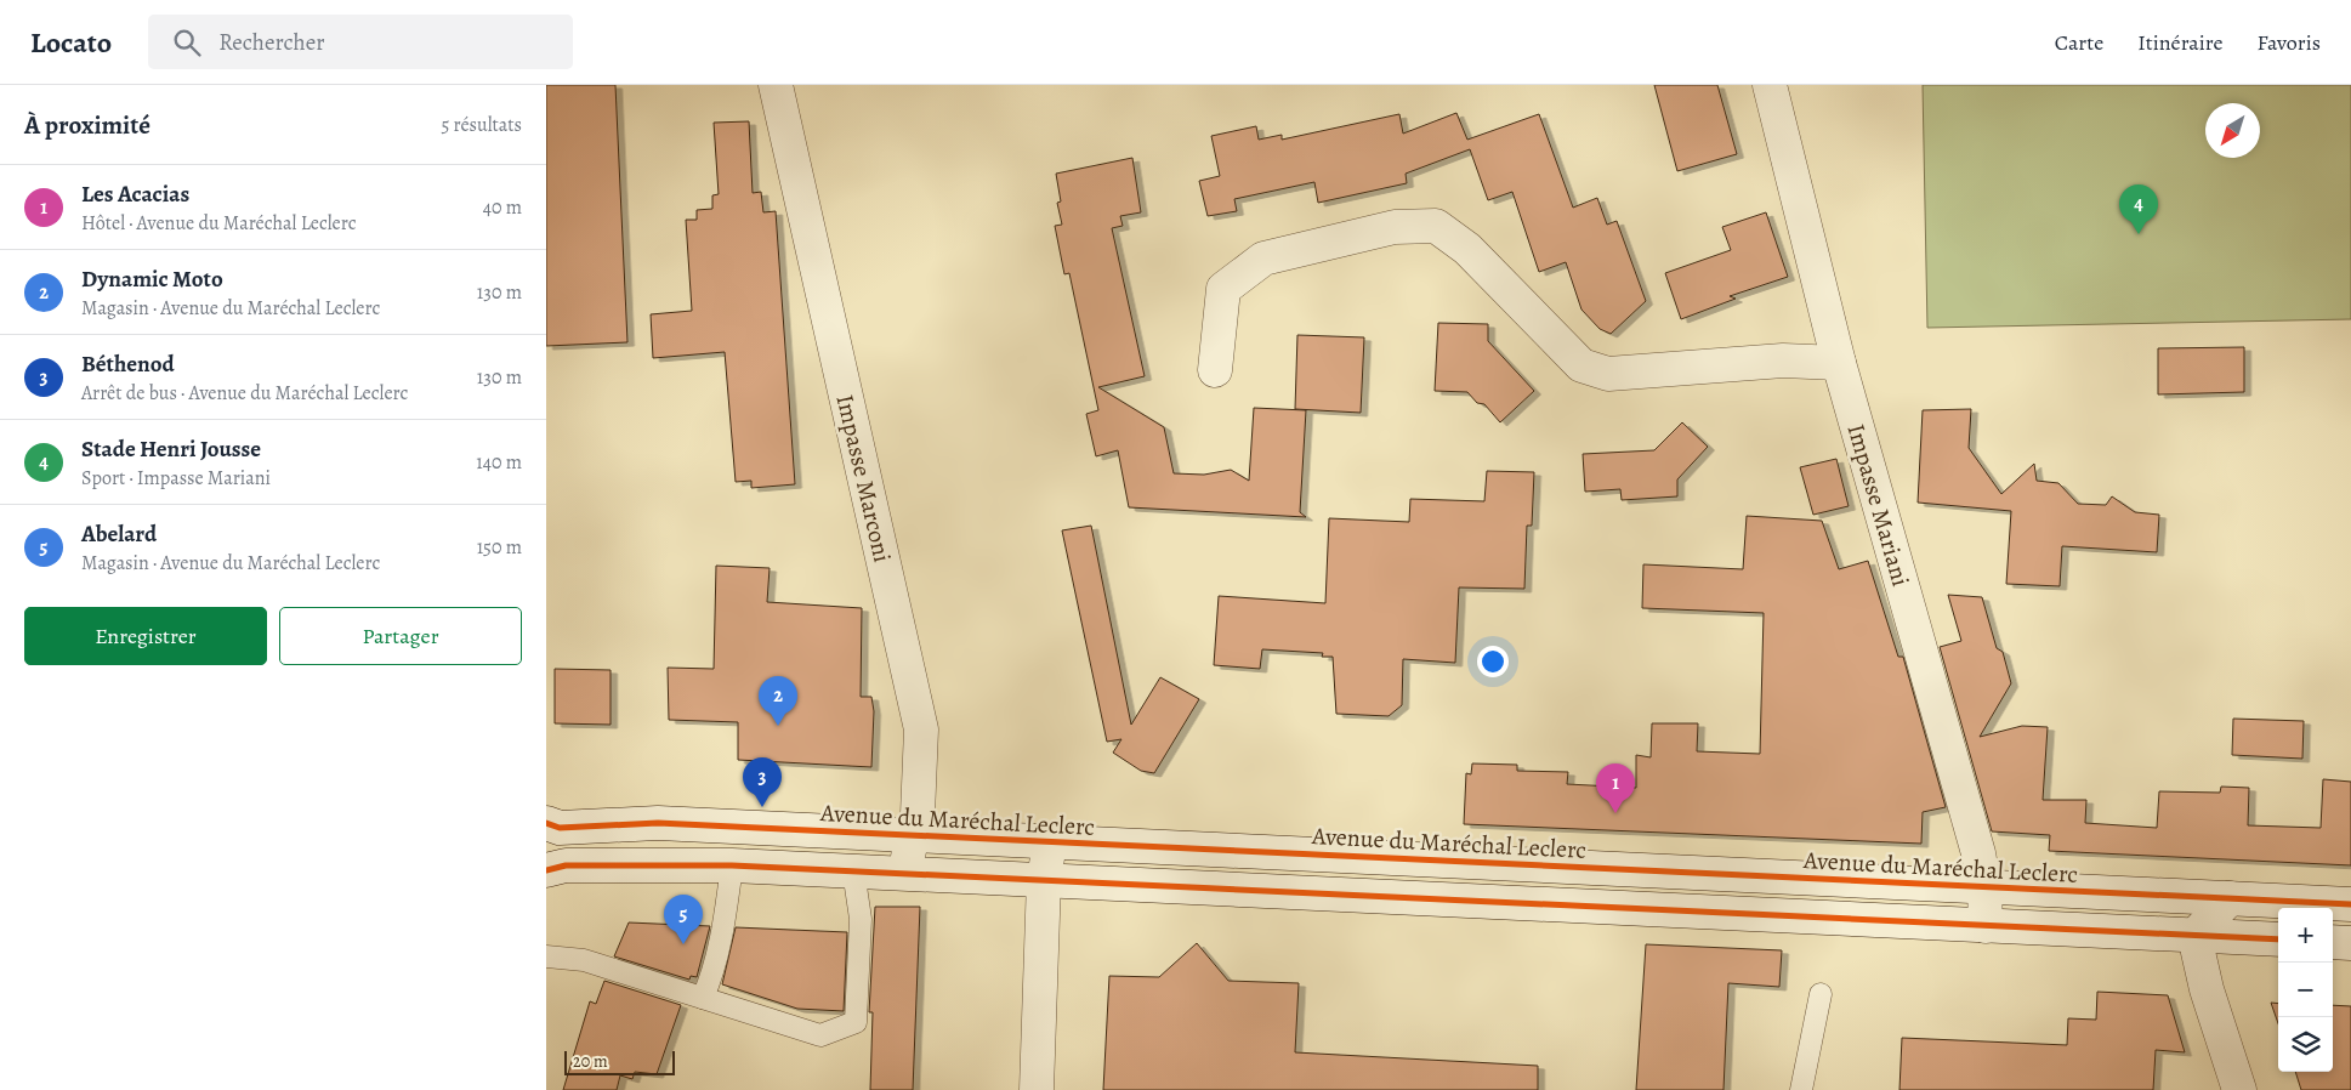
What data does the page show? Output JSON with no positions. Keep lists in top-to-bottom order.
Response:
{
  "streets": {
    "main road": ["Impasse Marconi", "Impasse Mariani", "Avenue du Maréchal Leclerc"]
  },
  "crossings": [
    ["Impasse Marconi", "Avenue du Maréchal Leclerc"],
    ["Impasse Mariani", "Avenue du Maréchal Leclerc"]
  ],
  "scale_bar": "20 m",
  "north": "bottom left",
  "page": {
    "header": "Locato",
    "search": "Rechercher",
    "nav": ["Carte", "Itinéraire", "Favoris"],
    "heading": ["À proximité", "5 résultats"],
    "list": [
      {
        "mark": "1",
        "name": "Les Acacias",
        "note": "Hôtel · Avenue du Maréchal Leclerc",
        "value": "40 m"
      },
      {
        "mark": "2",
        "name": "Dynamic Moto",
        "note": "Magasin · Avenue du Maréchal Leclerc",
        "value": "130 m"
      },
      {
        "mark": "3",
        "name": "Béthenod",
        "note": "Arrêt de bus · Avenue du Maréchal Leclerc",
        "value": "130 m"
      },
      {
        "mark": "4",
        "name": "Stade Henri Jousse",
        "note": "Sport · Impasse Mariani",
        "value": "140 m"
      },
      {
        "mark": "5",
        "name": "Abelard",
        "note": "Magasin · Avenue du Maréchal Leclerc",
        "value": "150 m"
      }
    ],
    "pins": [
      "4",
      "2",
      "3",
      "1",
      "5"
    ],
    "buttons": ["Enregistrer", "Partager"],
    "map_buttons": ["+", "−"],
    "scale": "20 m"
  }
}
